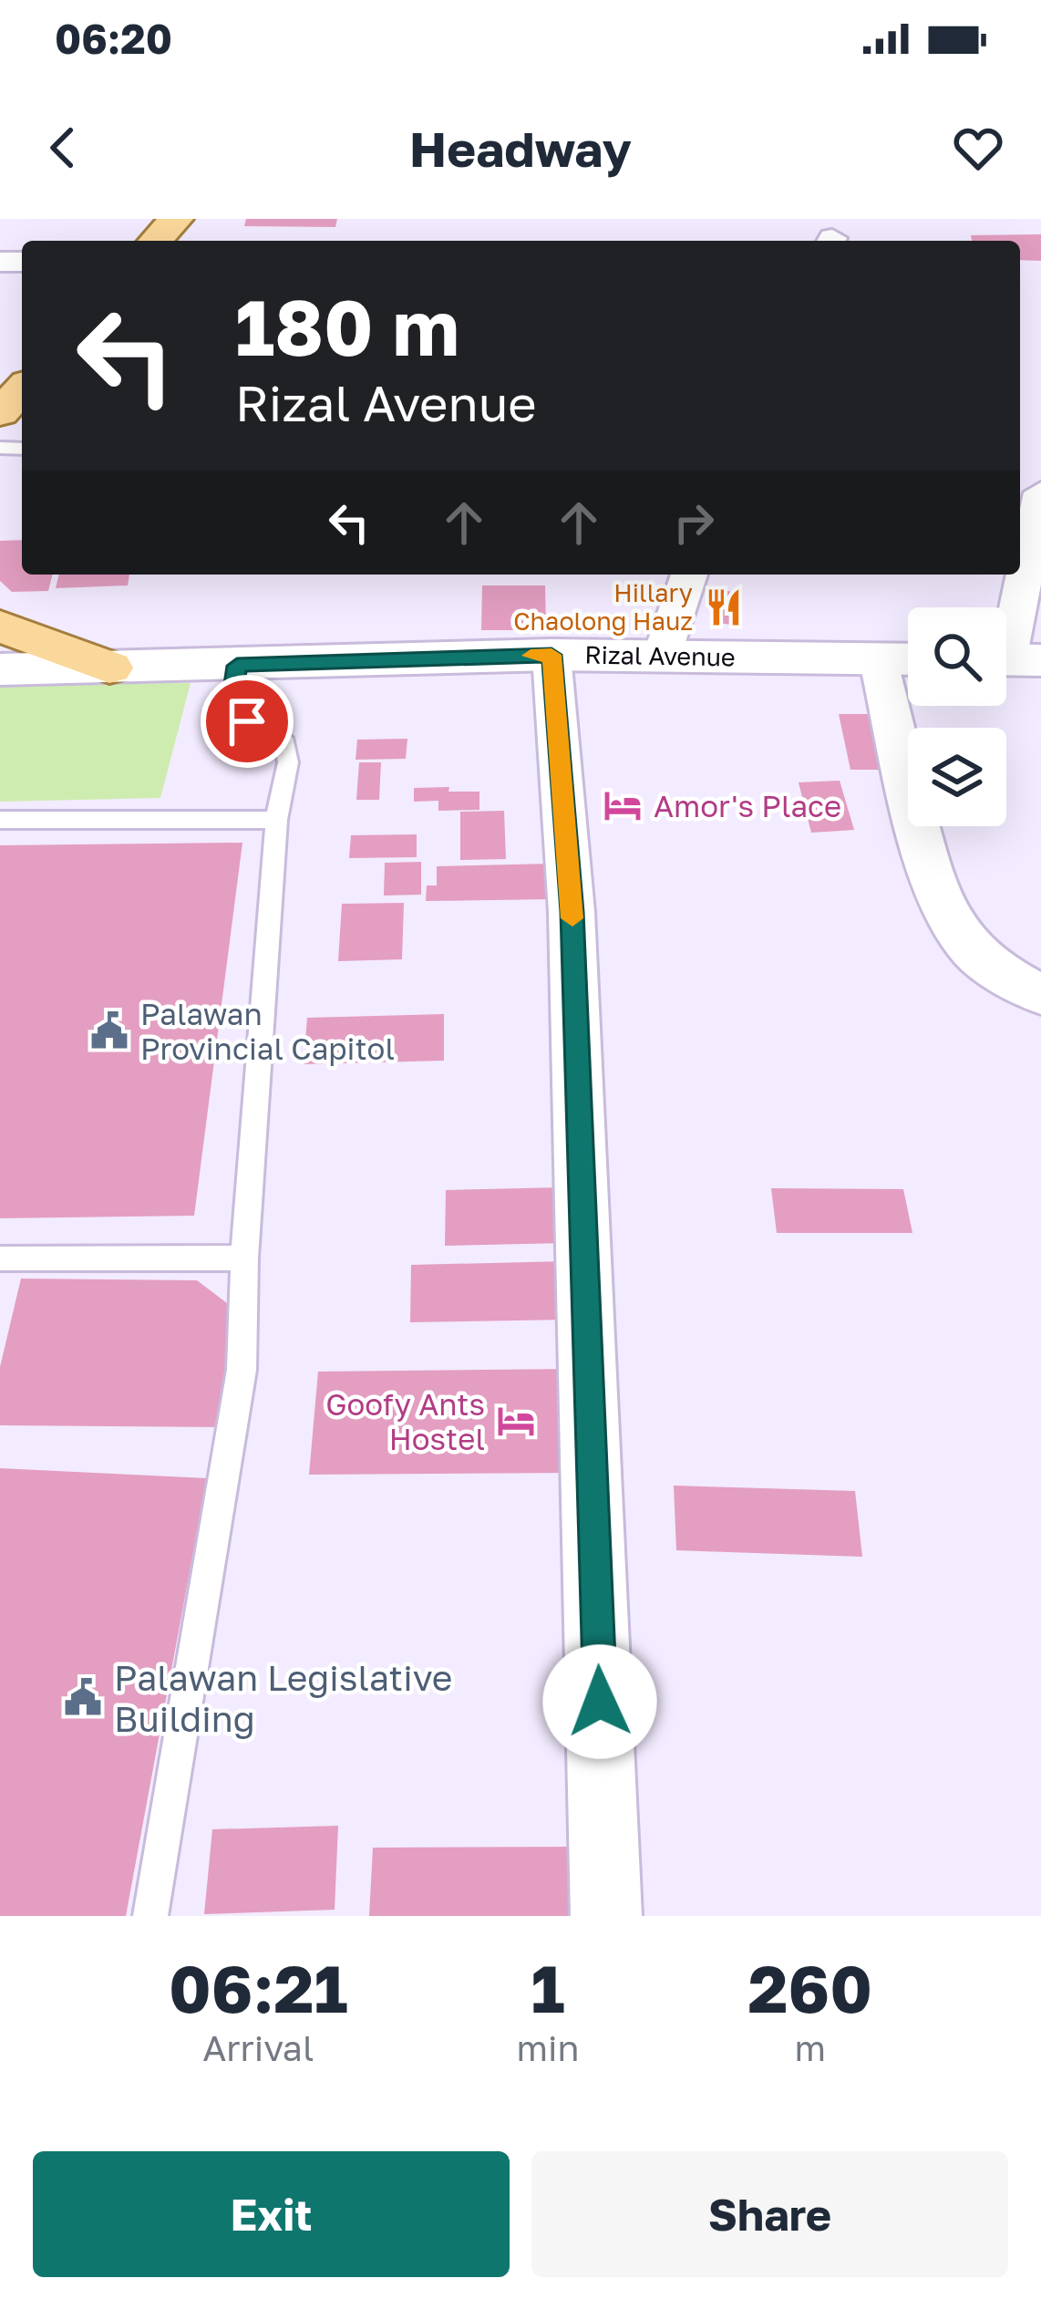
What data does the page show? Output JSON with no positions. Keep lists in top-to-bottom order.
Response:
{
  "streets": {
    "street": ["Rizal Avenue"]
  },
  "places": {
    "restaurant": ["Hillary Chaolong Hauz"],
    "hotel": ["Amor's Place", "Goofy Ants Hostel"],
    "public building": ["Palawan Provincial Capitol", "Palawan Legislative Building"]
  },
  "page": {
    "status": "06:20",
    "header": "Headway",
    "turn": ["180 m", "Rizal Avenue"],
    "eta": [
      "06:21",
      "Arrival",
      "1",
      "min",
      "260",
      "m"
    ],
    "buttons": ["Exit", "Share"]
  }
}
